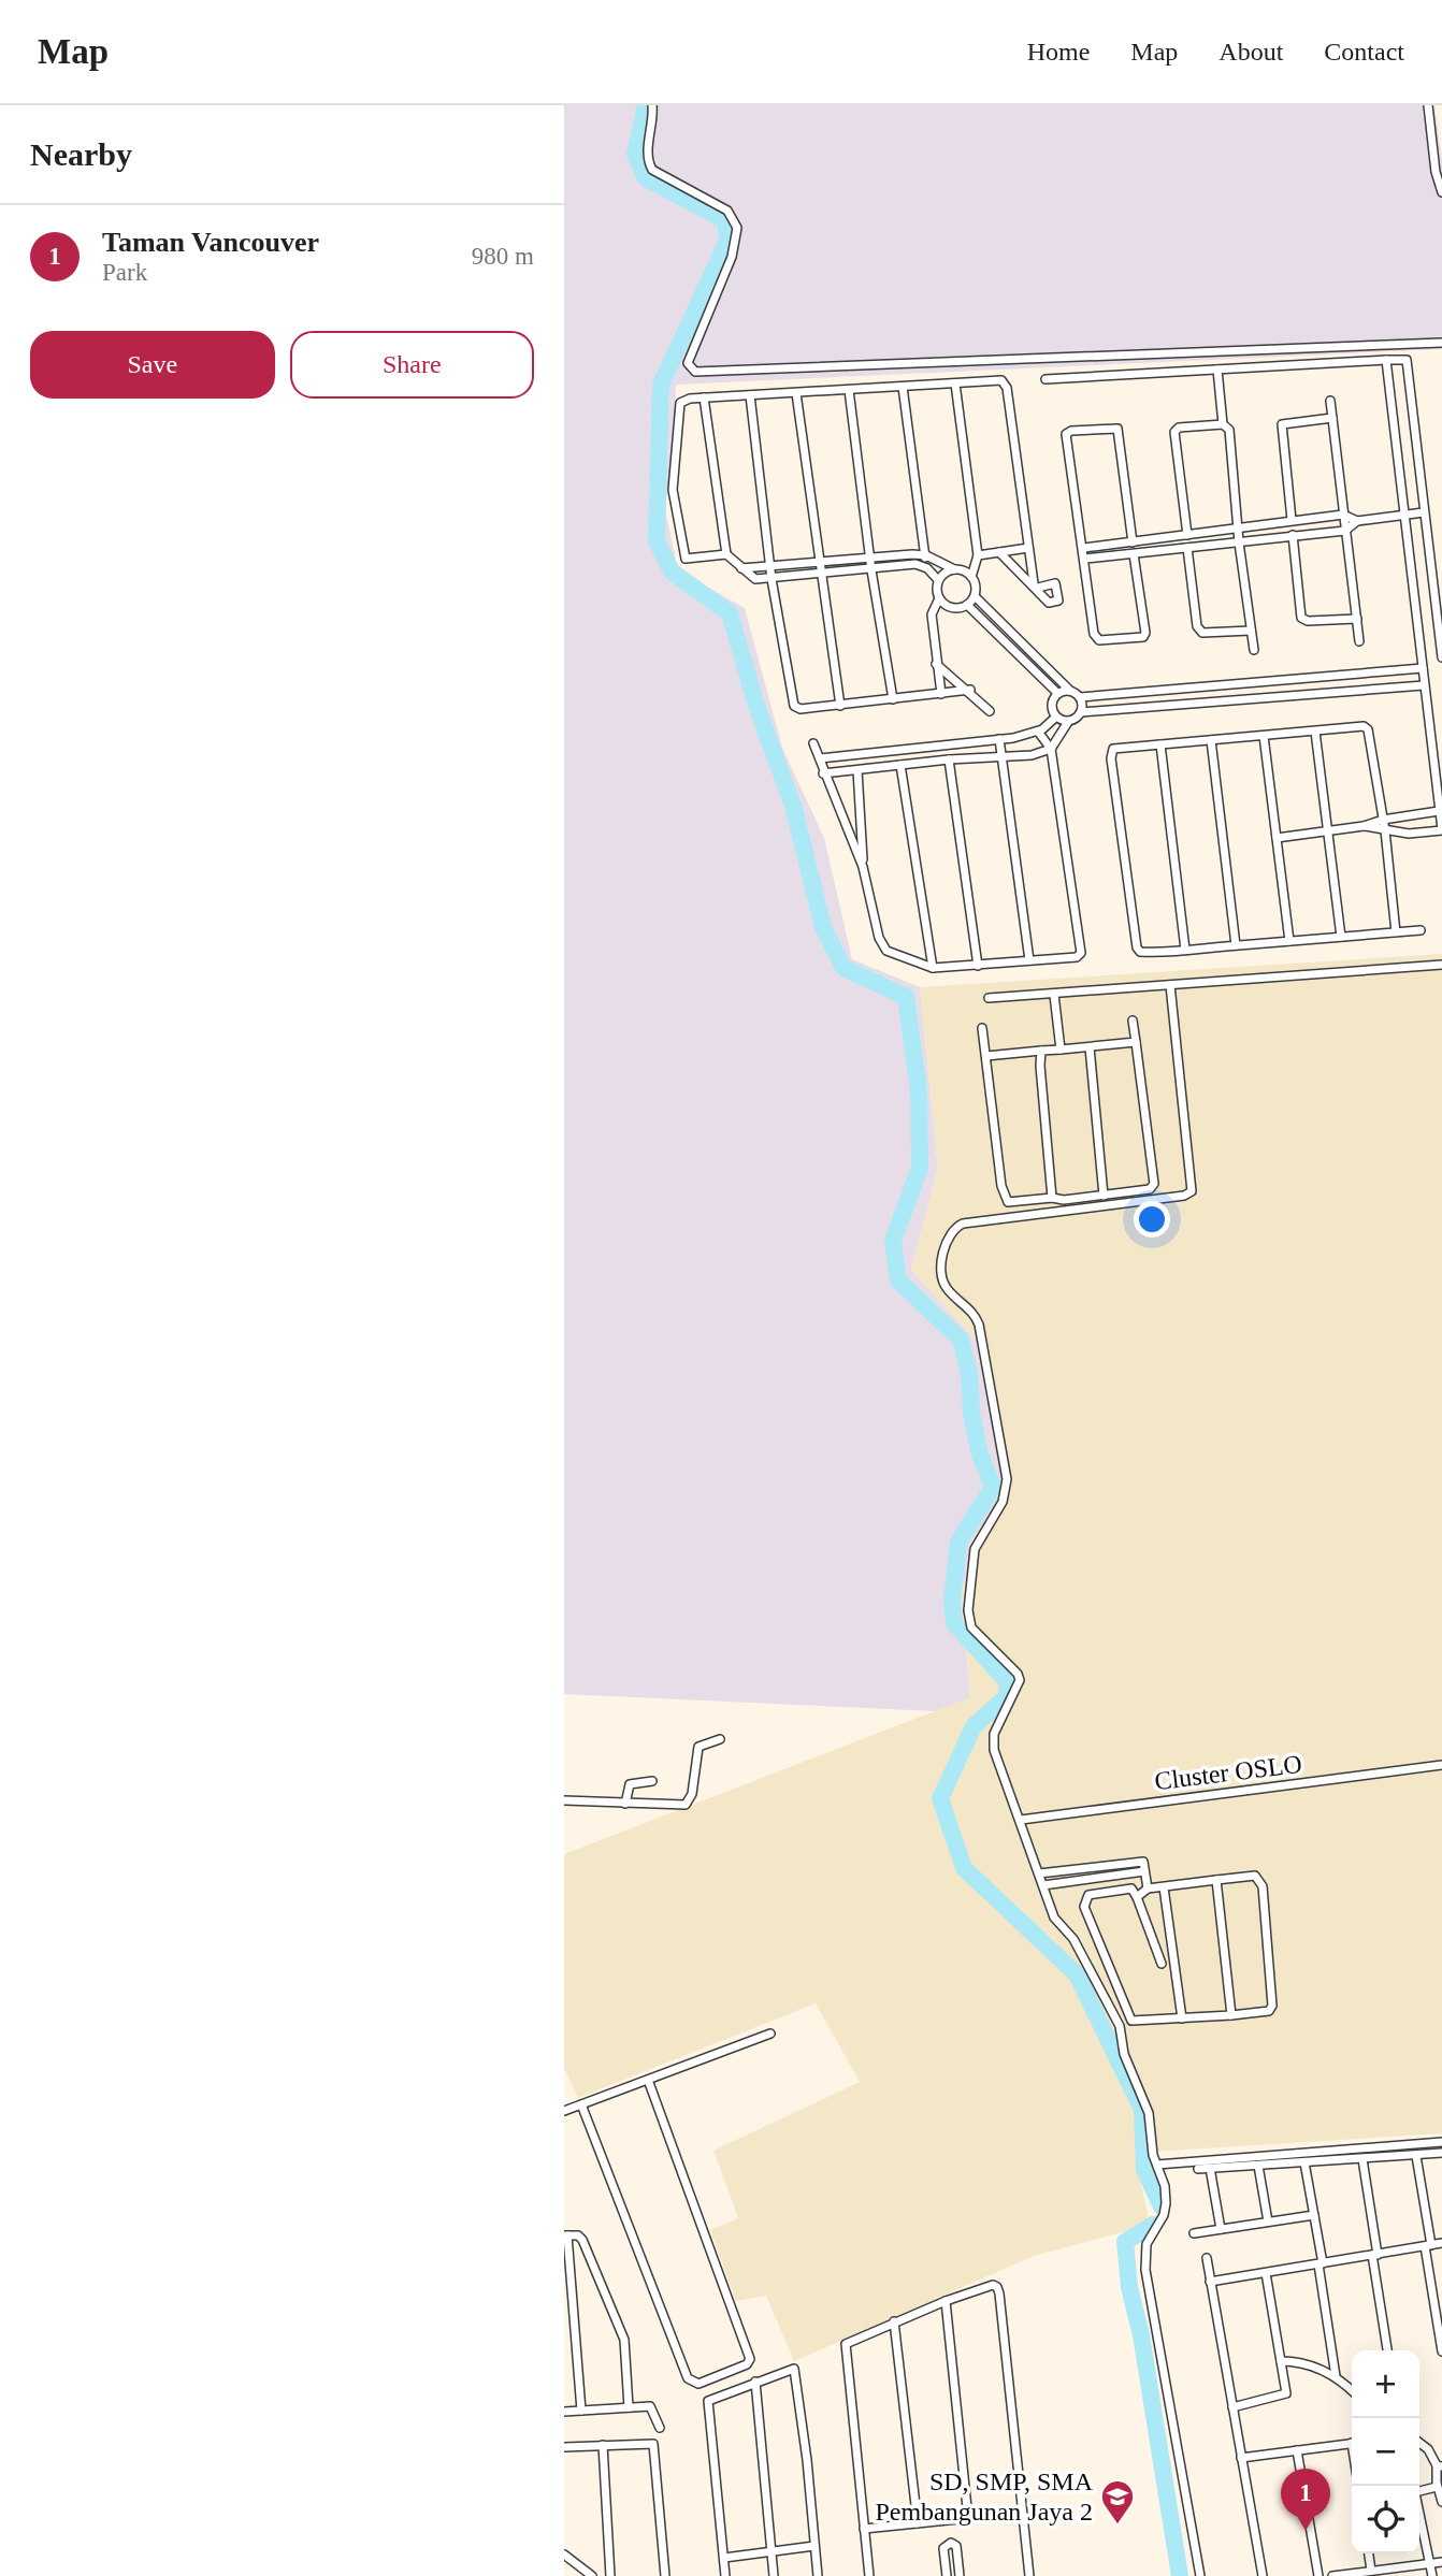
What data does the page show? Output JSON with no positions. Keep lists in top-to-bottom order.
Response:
{
  "streets": {
    "street": ["Cluster OSLO"]
  },
  "places": {
    "school or university": ["SD, SMP, SMA Pembangunan Jaya 2"]
  },
  "page": {
    "header": "Map",
    "nav": [
      "Home",
      "Map",
      "About",
      "Contact"
    ],
    "heading": "Nearby",
    "list": [
      {
        "mark": "1",
        "name": "Taman Vancouver",
        "note": "Park",
        "value": "980 m"
      }
    ],
    "buttons": ["Save", "Share"],
    "map_buttons": ["+", "−"],
    "pins": "1"
  }
}
